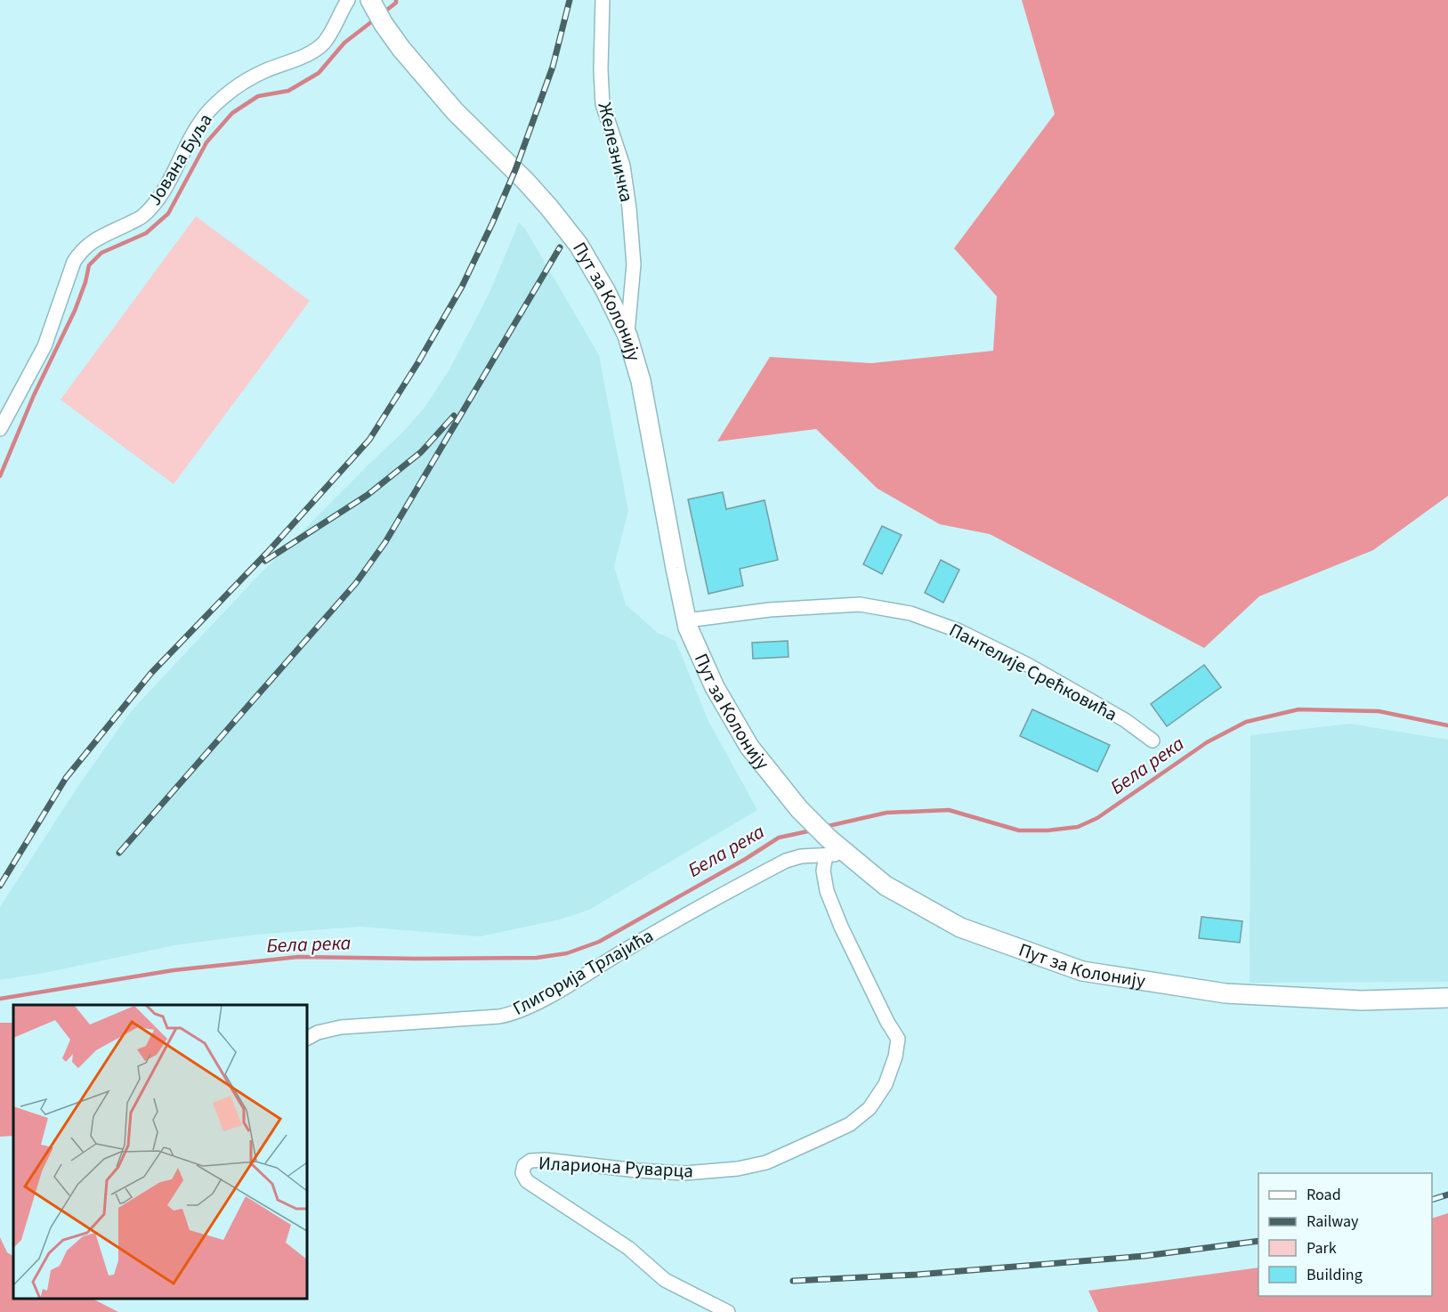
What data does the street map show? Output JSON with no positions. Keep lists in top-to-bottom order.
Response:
{
  "streets": {
    "street": [
      "Железничка",
      "Јована Буља",
      "Пут за Колонију",
      "Пантелије Срећковића",
      "Глигорија Трлајића",
      "Илариона Руварца"
    ]
  },
  "crossings": [
    ["Железничка", "Пут за Колонију"],
    ["Пут за Колонију", "Пантелије Срећковића"],
    ["Пут за Колонију", "Глигорија Трлајића"],
    ["Пут за Колонију", "Илариона Руварца"],
    ["Глигорија Трлајића", "Илариона Руварца"]
  ],
  "water": ["Бела река"],
  "legend": [
    "Road",
    "Railway",
    "Park",
    "Building"
  ]
}
